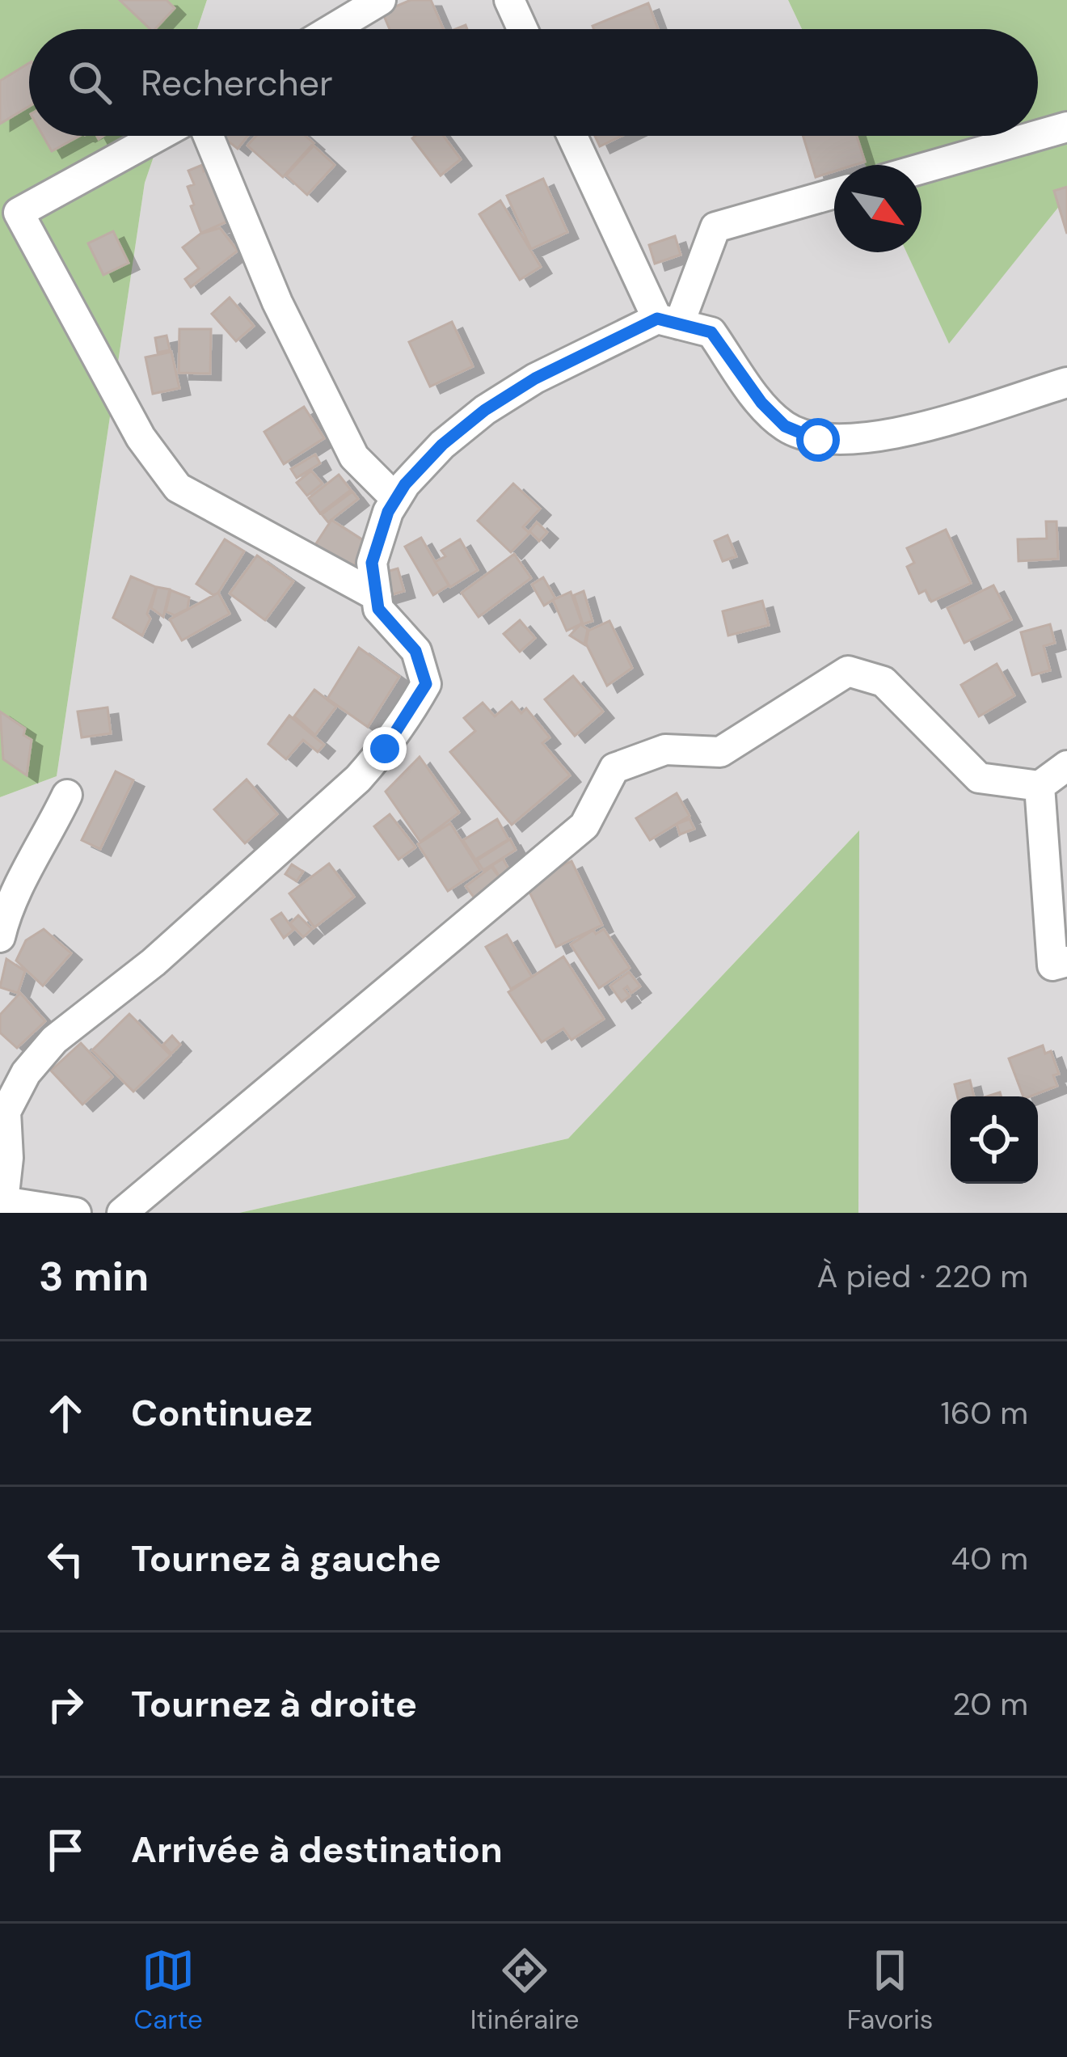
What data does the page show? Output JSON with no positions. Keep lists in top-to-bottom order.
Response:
{
  "north": "bottom right",
  "page": {
    "search": "Rechercher",
    "heading": ["3 min", "À pied · 220 m"],
    "list": [
      ["Continuez", "160 m"],
      ["Tournez à gauche", "40 m"],
      ["Tournez à droite", "20 m"],
      "Arrivée à destination"
    ],
    "nav": ["Carte", "Itinéraire", "Favoris"]
  }
}
